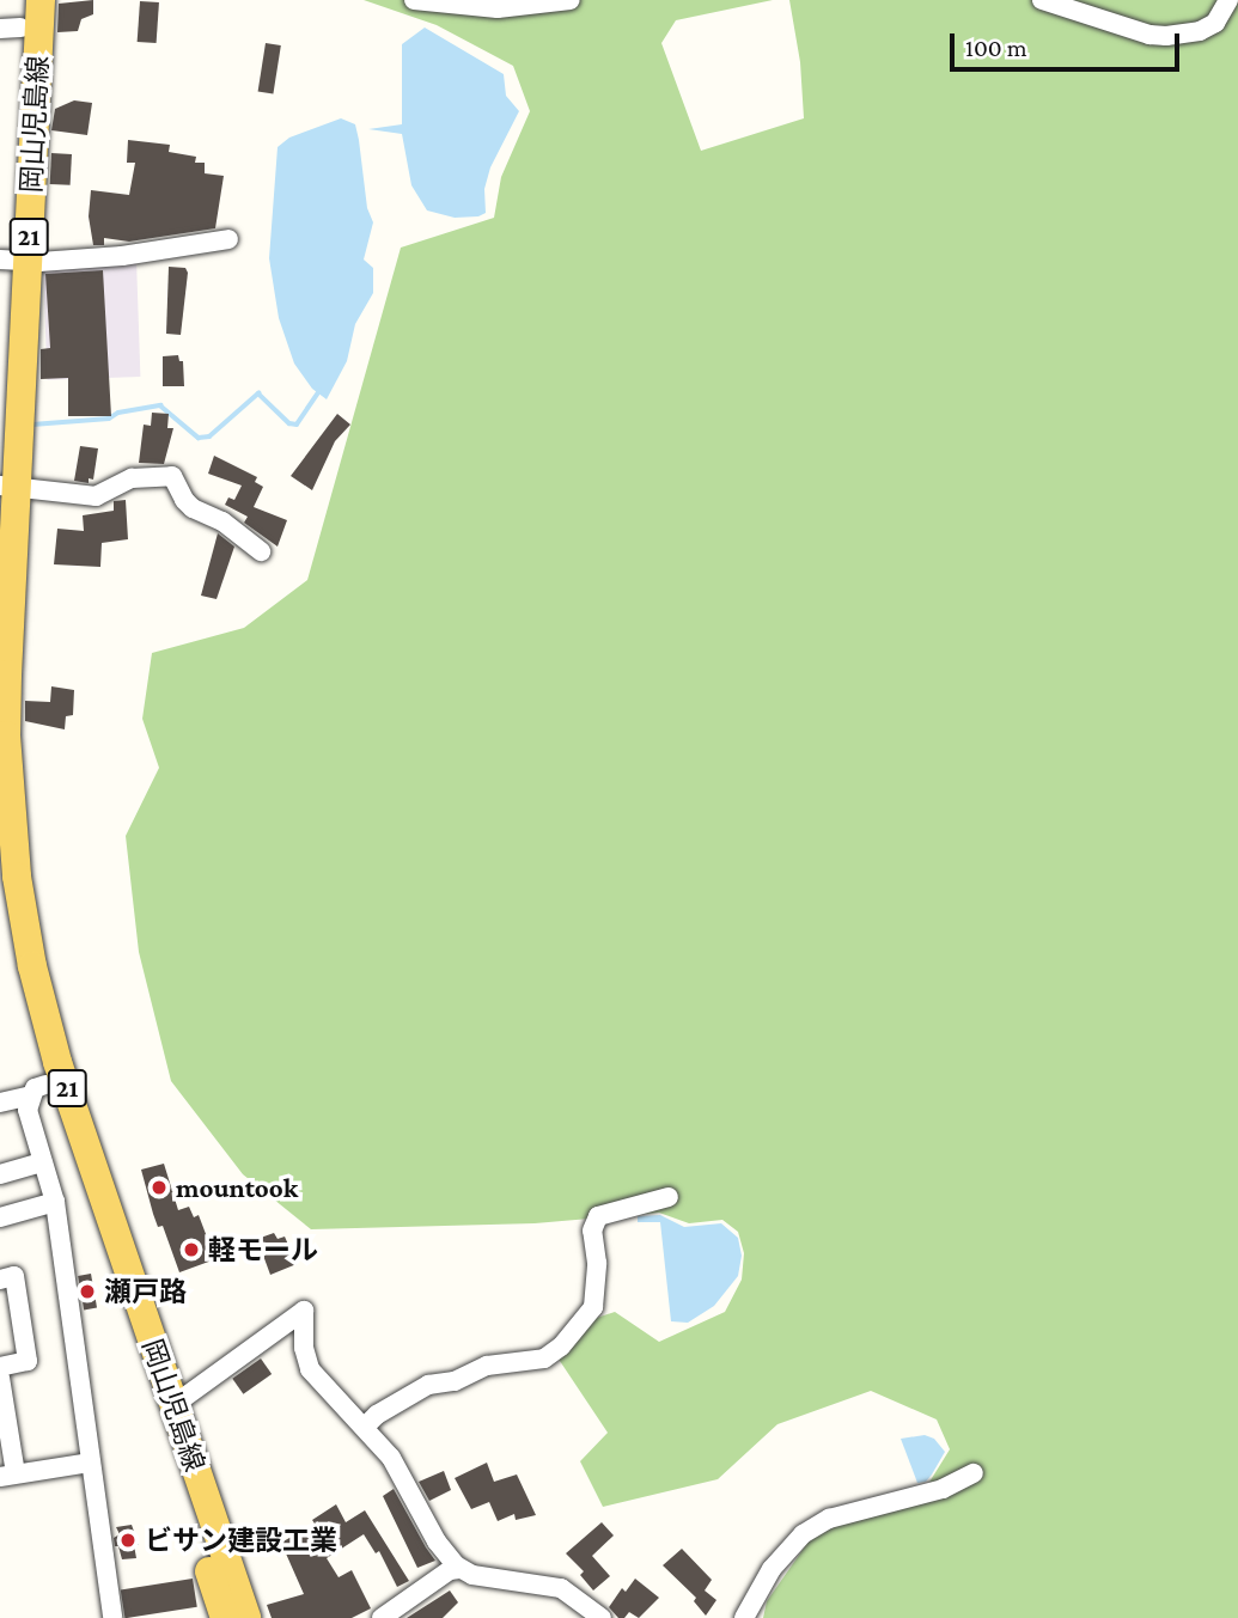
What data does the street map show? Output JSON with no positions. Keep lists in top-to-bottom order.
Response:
{
  "streets": {
    "main road": ["岡山児島線", "21"]
  },
  "places": [
    "mountook",
    "軽モール",
    "瀬戸路",
    "ビサン建設工業"
  ],
  "scale_bar": "100 m"
}
